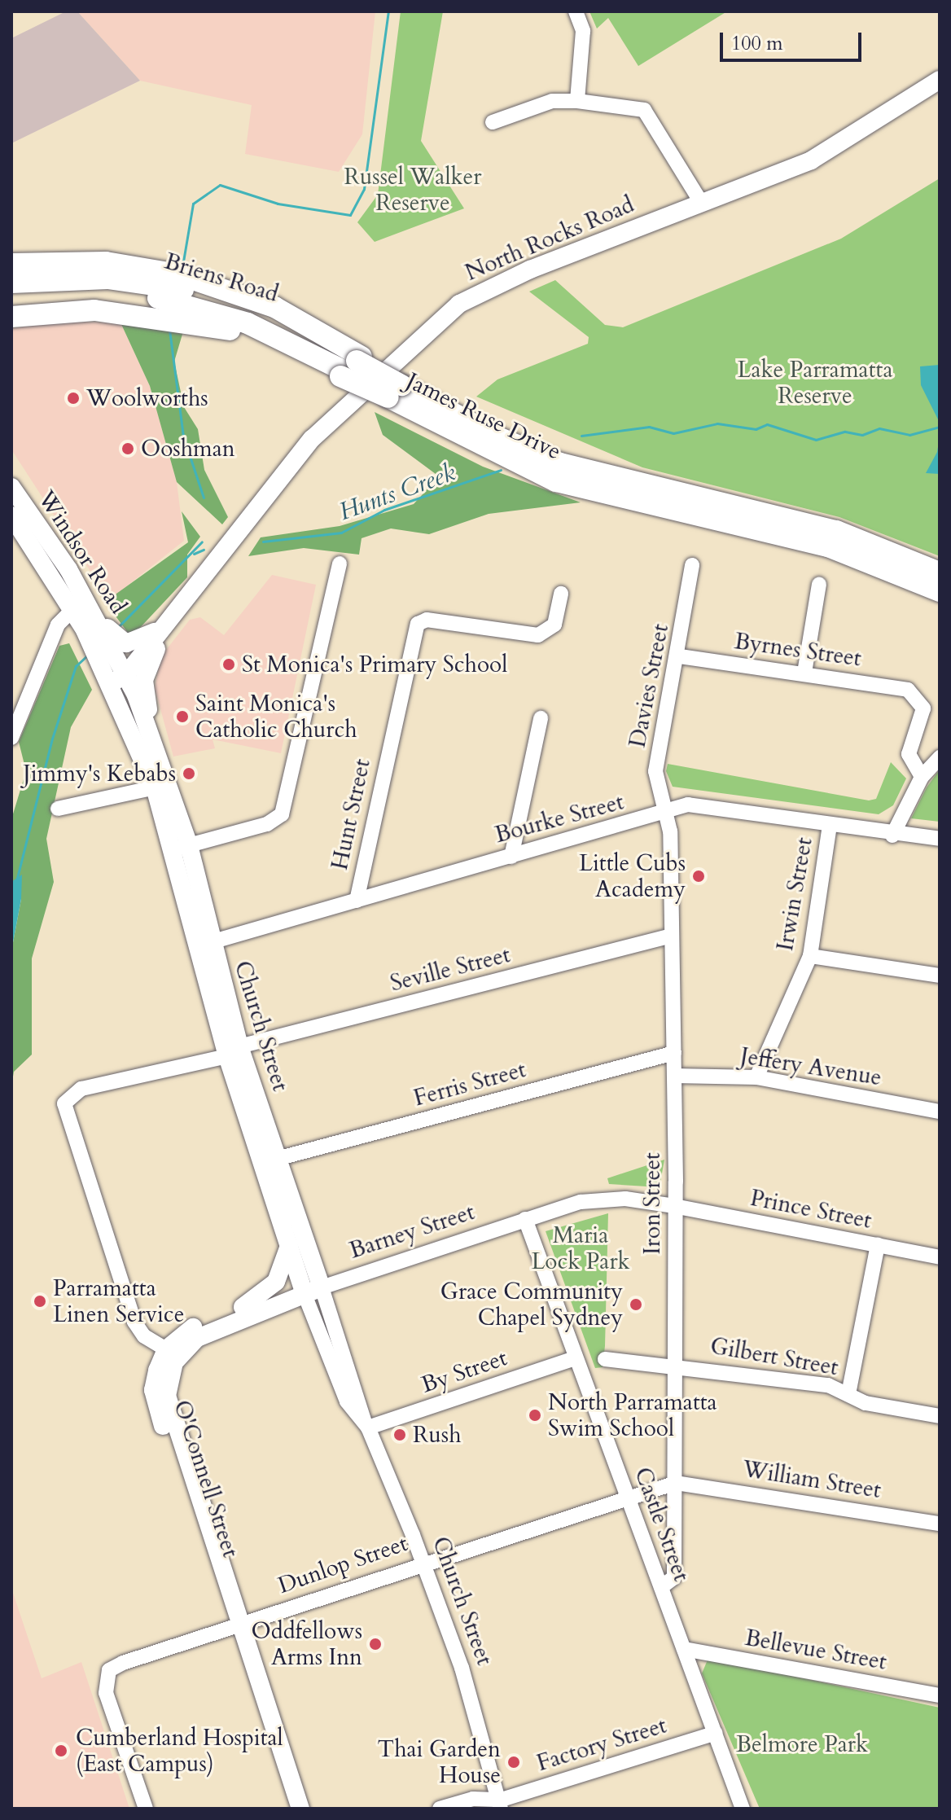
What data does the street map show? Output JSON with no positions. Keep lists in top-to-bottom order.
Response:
{
  "streets": {
    "highway": ["Briens Road", "James Ruse Drive"],
    "main road": [
      "North Rocks Road",
      "Windsor Road",
      "Church Street",
      "Barney Street",
      "O'Connell Street"
    ],
    "street": [
      "Byrnes Street",
      "Davies Street",
      "Hunt Street",
      "Bourke Street",
      "Irwin Street",
      "Seville Street",
      "Jeffery Avenue",
      "Ferris Street",
      "Iron Street",
      "Prince Street",
      "Gilbert Street",
      "By Street",
      "William Street",
      "Castle Street",
      "Dunlop Street",
      "Bellevue Street",
      "Factory Street"
    ]
  },
  "crossings": [
    ["North Rocks Road", "Church Street"],
    ["Briens Road", "James Ruse Drive"],
    ["Windsor Road", "Church Street"],
    ["Byrnes Street", "Davies Street"],
    ["Davies Street", "Bourke Street"],
    ["Davies Street", "Iron Street"],
    ["Hunt Street", "Bourke Street"],
    ["Bourke Street", "Irwin Street"],
    ["Bourke Street", "Church Street"],
    ["Bourke Street", "Iron Street"],
    ["Irwin Street", "Jeffery Avenue"],
    ["Seville Street", "Church Street"],
    ["Seville Street", "Iron Street"],
    ["Seville Street", "Barney Street"],
    ["Seville Street", "O'Connell Street"],
    ["Church Street", "Ferris Street"],
    ["Church Street", "Barney Street"],
    ["Church Street", "By Street"],
    ["Church Street", "Dunlop Street"],
    ["Church Street", "Factory Street"],
    ["Jeffery Avenue", "Iron Street"],
    ["Ferris Street", "Iron Street"],
    ["Iron Street", "Prince Street"],
    ["Iron Street", "Barney Street"],
    ["Iron Street", "Gilbert Street"],
    ["Iron Street", "William Street"],
    ["Iron Street", "Castle Street"],
    ["Iron Street", "Dunlop Street"],
    ["Prince Street", "Barney Street"],
    ["Barney Street", "O'Connell Street"],
    ["Barney Street", "Castle Street"],
    ["By Street", "Castle Street"],
    ["O'Connell Street", "Dunlop Street"],
    ["William Street", "Dunlop Street"],
    ["Castle Street", "Dunlop Street"],
    ["Castle Street", "Bellevue Street"],
    ["Castle Street", "Factory Street"]
  ],
  "water": ["Hunts Creek"],
  "parks": [
    "Russel Walker Reserve",
    "Lake Parramatta Reserve",
    "Maria Lock Park",
    "Belmore Park"
  ],
  "places": [
    "Woolworths",
    "Ooshman",
    "St Monica's Primary School",
    "Saint Monica's Catholic Church",
    "Jimmy's Kebabs",
    "Little Cubs Academy",
    "Parramatta Linen Service",
    "Grace Community Chapel Sydney",
    "North Parramatta Swim School",
    "Rush",
    "Oddfellows Arms Inn",
    "Cumberland Hospital (East Campus)",
    "Thai Garden House"
  ],
  "scale_bar": "100 m"
}
